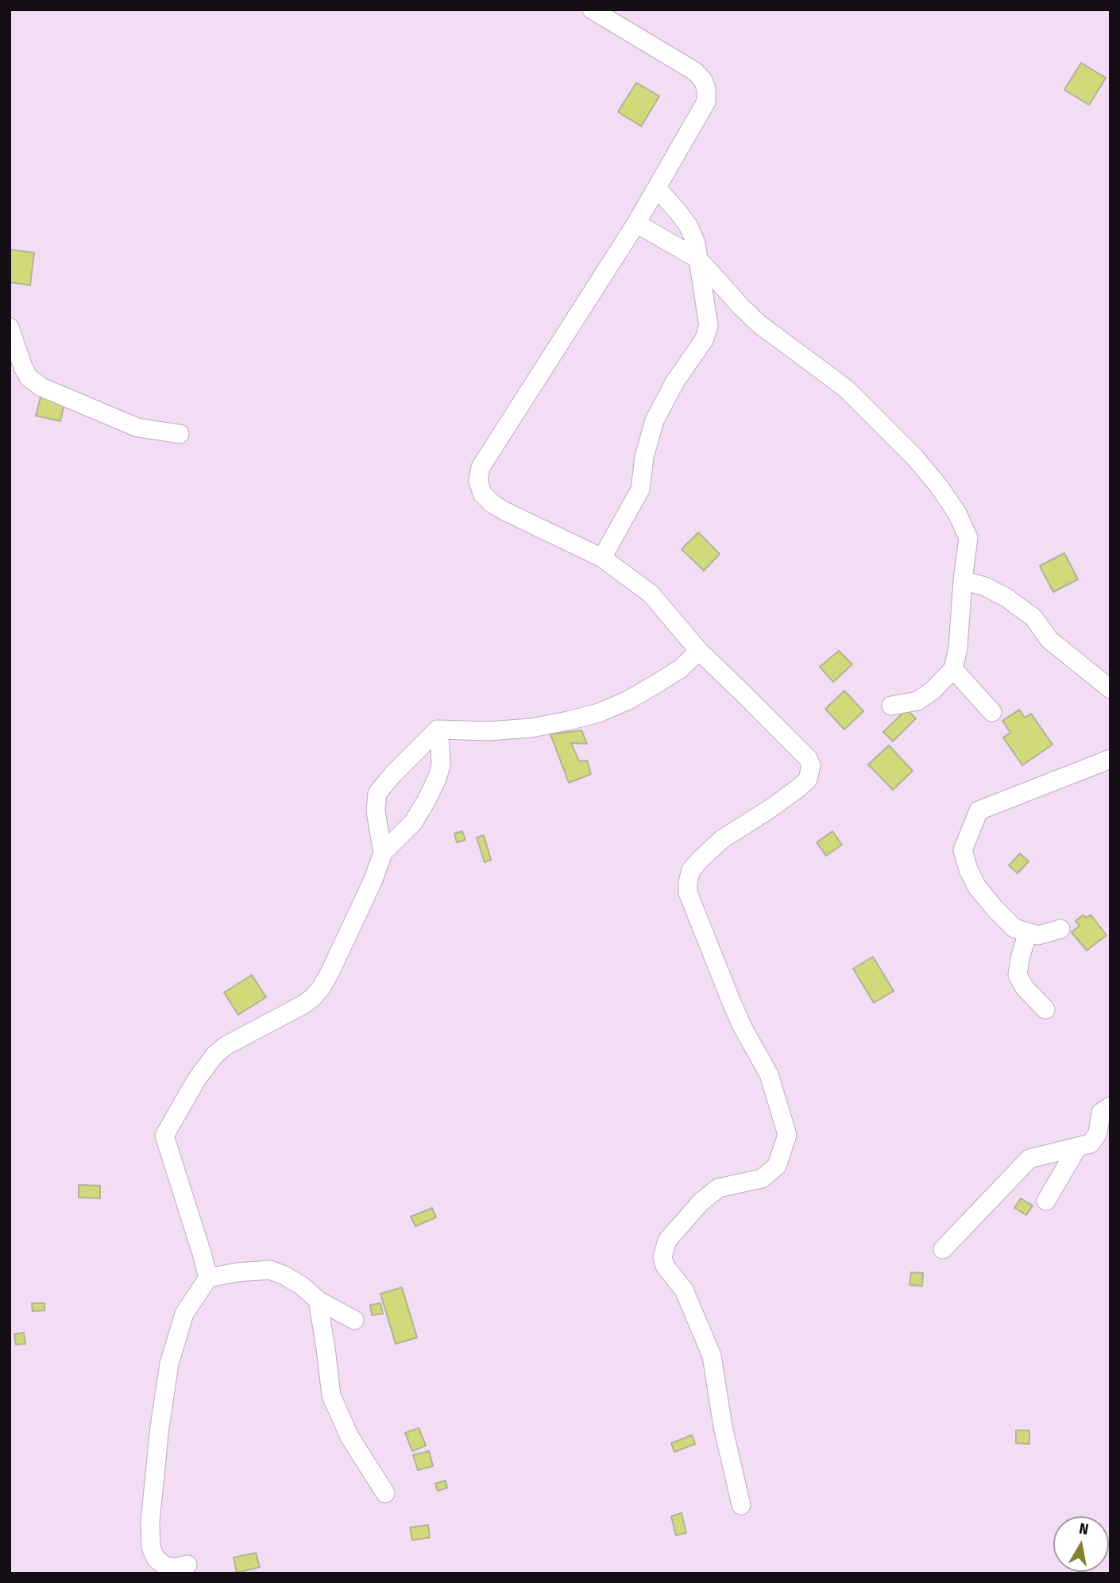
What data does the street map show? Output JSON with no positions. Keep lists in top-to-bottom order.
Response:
{
  "north": "top"
}
